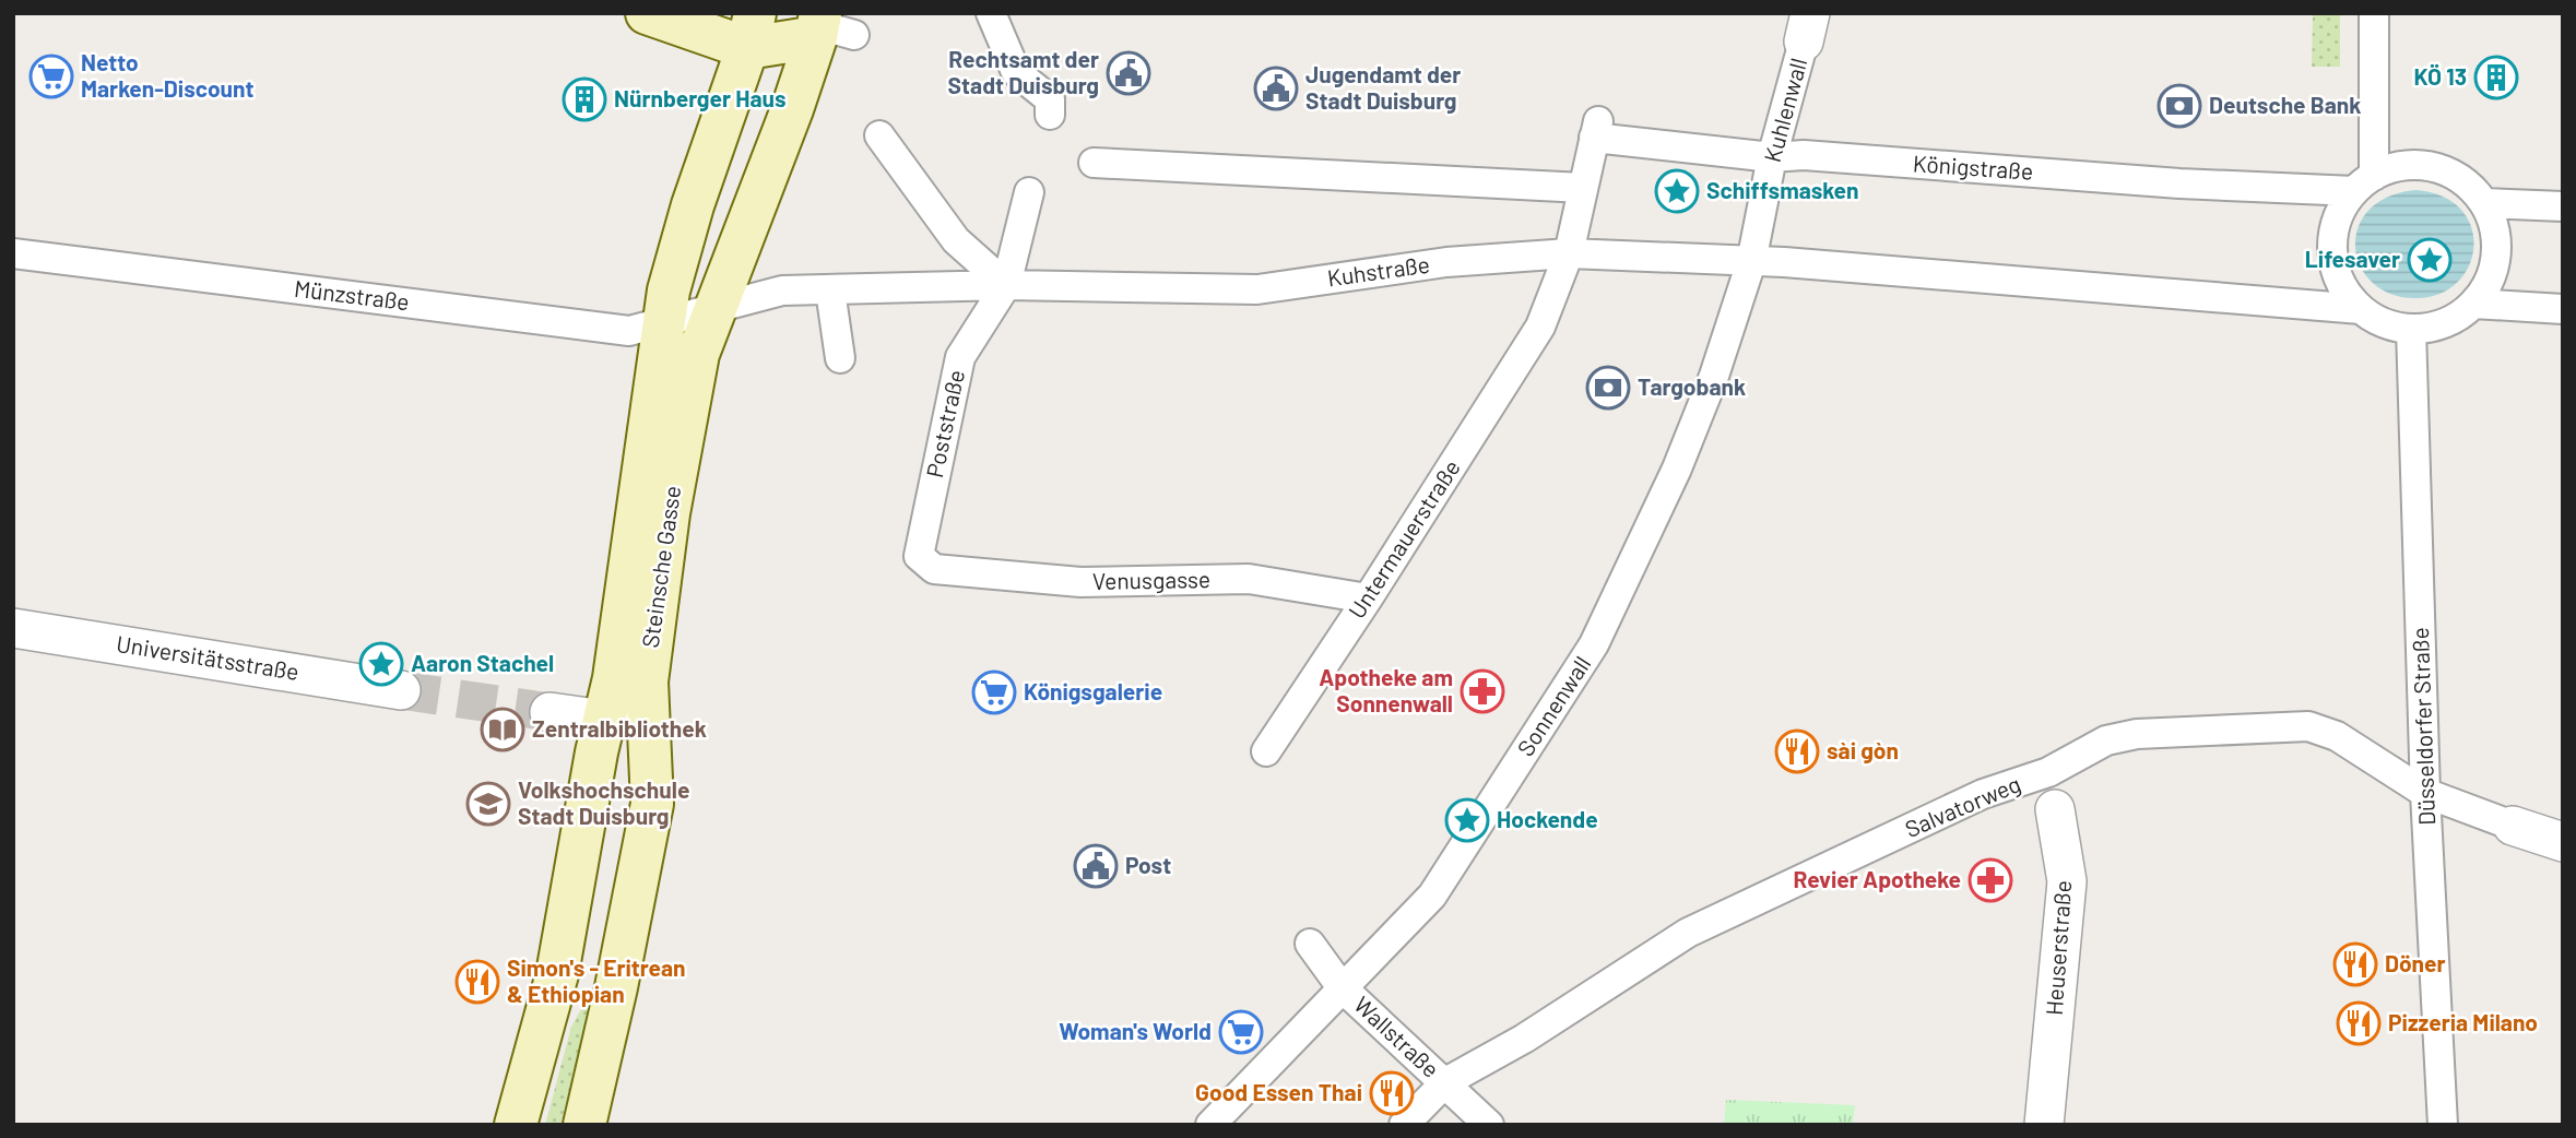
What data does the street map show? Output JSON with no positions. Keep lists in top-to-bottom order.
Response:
{
  "streets": {
    "main road": ["Steinsche Gasse"],
    "street": [
      "Kuhlenwall",
      "Königstraße",
      "Kuhstraße",
      "Münzstraße",
      "Poststraße",
      "Untermauerstraße",
      "Venusgasse",
      "Universitätsstraße",
      "Sonnenwall",
      "Düsseldorfer Straße",
      "Salvatorweg",
      "Heuserstraße",
      "Wallstraße"
    ]
  },
  "crossings": [
    ["Kuhlenwall", "Königstraße"],
    ["Kuhlenwall", "Sonnenwall"],
    ["Königstraße", "Kuhstraße"],
    ["Königstraße", "Untermauerstraße"],
    ["Königstraße", "Sonnenwall"],
    ["Königstraße", "Düsseldorfer Straße"],
    ["Kuhstraße", "Münzstraße"],
    ["Kuhstraße", "Poststraße"],
    ["Kuhstraße", "Untermauerstraße"],
    ["Kuhstraße", "Steinsche Gasse"],
    ["Kuhstraße", "Sonnenwall"],
    ["Münzstraße", "Steinsche Gasse"],
    ["Poststraße", "Venusgasse"],
    ["Untermauerstraße", "Venusgasse"],
    ["Sonnenwall", "Wallstraße"],
    ["Düsseldorfer Straße", "Salvatorweg"],
    ["Salvatorweg", "Heuserstraße"],
    ["Salvatorweg", "Wallstraße"]
  ],
  "places": {
    "public building": ["Rechtsamt der Stadt Duisburg", "Jugendamt der Stadt Duisburg", "Post"],
    "supermarket": ["Netto Marken-Discount", "Königsgalerie", "Woman's World"],
    "building": ["KÖ 13", "Nürnberger Haus"],
    "bank": ["Deutsche Bank", "Targobank"],
    "place": [
      "Schiffsmasken",
      "Lifesaver",
      "Aaron Stachel",
      "Hockende"
    ],
    "pharmacy": ["Apotheke am Sonnenwall", "Revier Apotheke"],
    "library": ["Zentralbibliothek"],
    "restaurant": [
      "sài gòn",
      "Döner",
      "Simon's - Eritrean & Ethiopian",
      "Pizzeria Milano",
      "Good Essen Thai"
    ],
    "school or university": ["Volkshochschule Stadt Duisburg"]
  }
}
